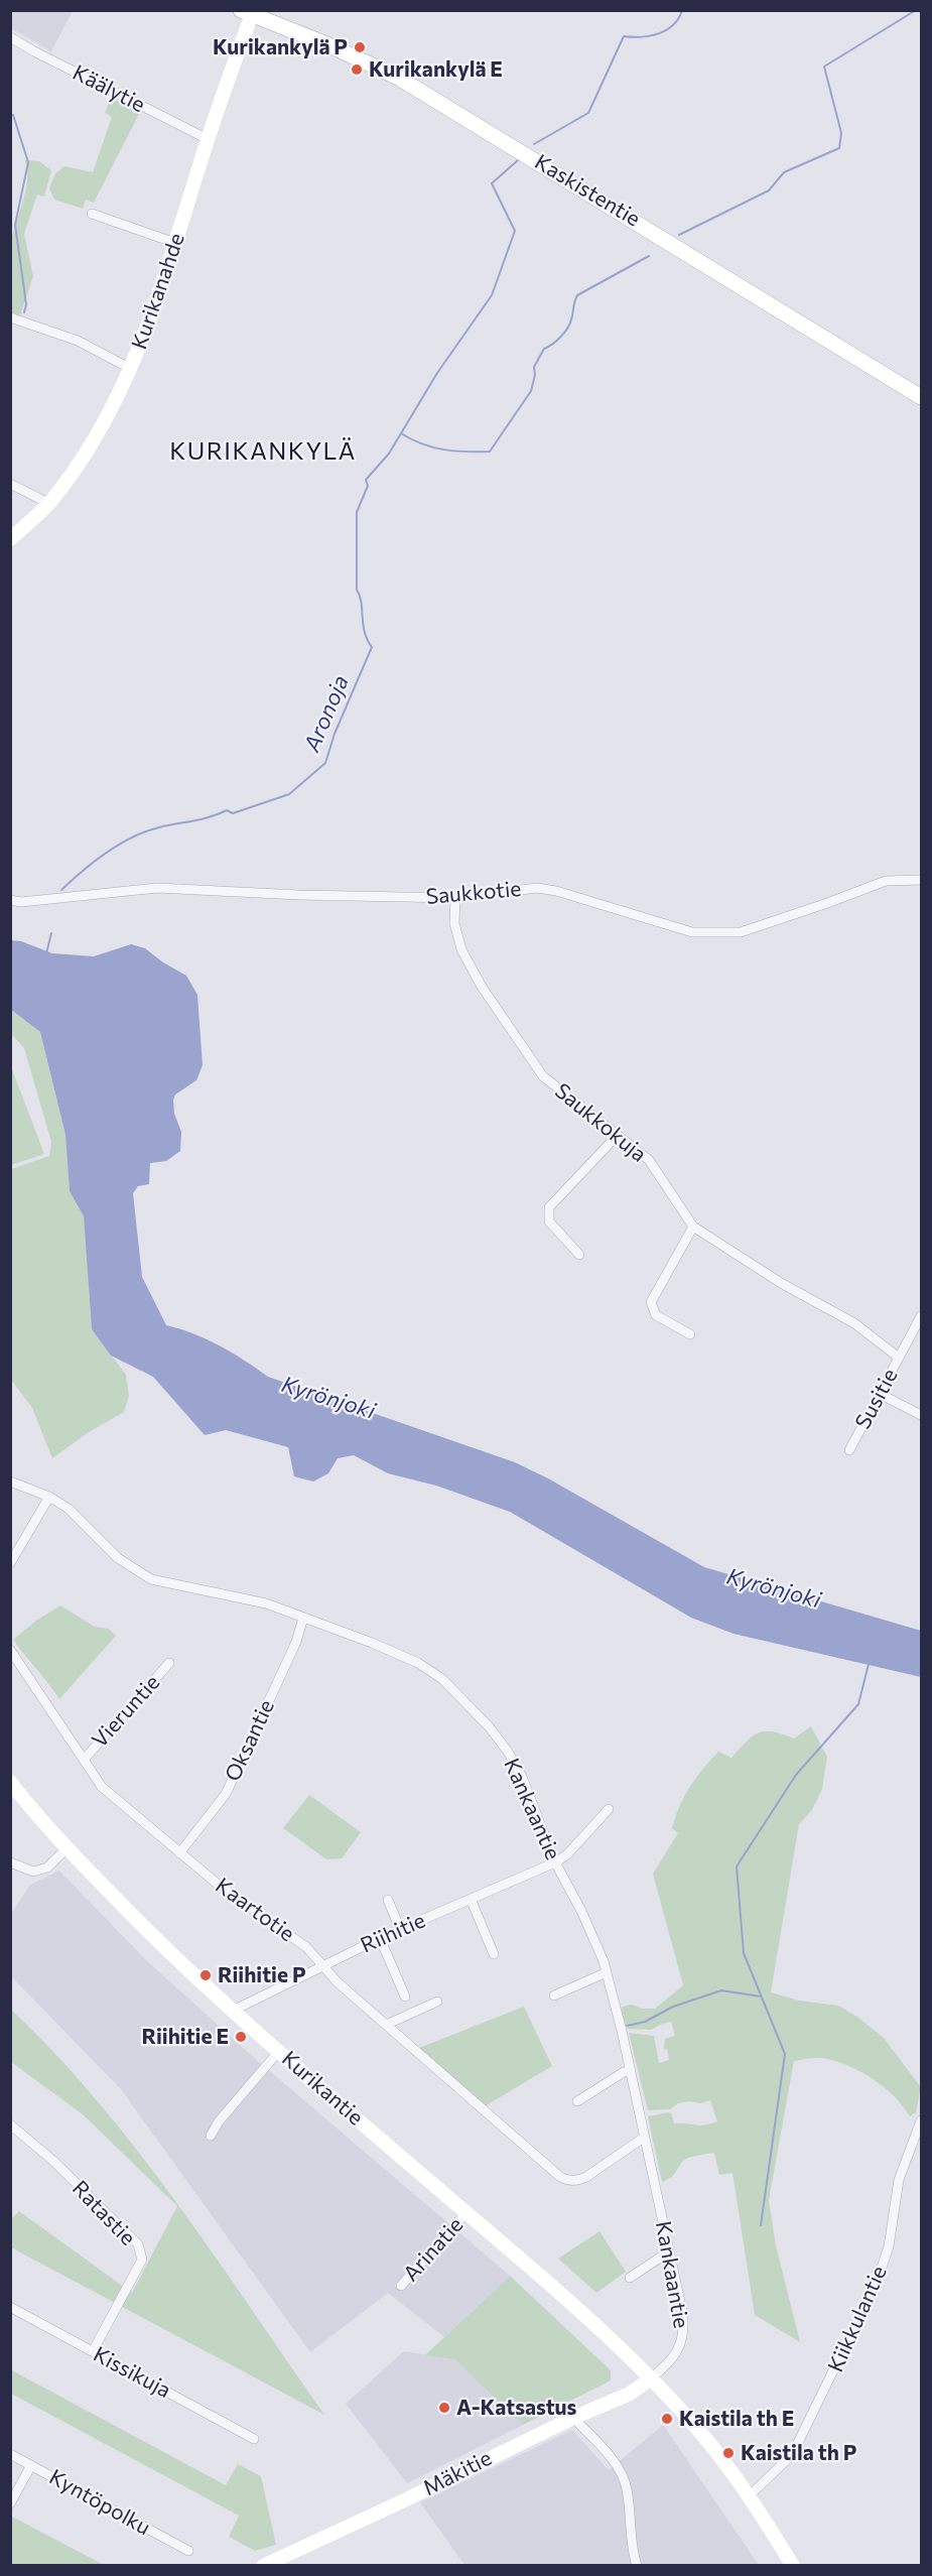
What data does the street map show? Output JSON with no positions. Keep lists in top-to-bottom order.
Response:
{
  "streets": {
    "main road": ["Kaskistentie"],
    "street": [
      "Käälytie",
      "Kurikanahde",
      "Saukkotie",
      "Saukkokuja",
      "Susitie",
      "Vieruntie",
      "Oksantie",
      "Kankaantie",
      "Kaartotie",
      "Riihitie",
      "Kurikantie",
      "Ratastie",
      "Arinatie",
      "Kiikkulantie",
      "Kissikuja",
      "Mäkitie",
      "Kyntöpolku"
    ]
  },
  "crossings": [
    ["Käälytie", "Kurikanahde"],
    ["Kaskistentie", "Kurikanahde"],
    ["Saukkotie", "Saukkokuja"],
    ["Saukkokuja", "Susitie"],
    ["Vieruntie", "Kaartotie"],
    ["Oksantie", "Kankaantie"],
    ["Oksantie", "Kaartotie"],
    ["Kankaantie", "Kaartotie"],
    ["Kankaantie", "Riihitie"],
    ["Kankaantie", "Kurikantie"],
    ["Kankaantie", "Mäkitie"],
    ["Kaartotie", "Riihitie"],
    ["Riihitie", "Kurikantie"],
    ["Kurikantie", "Arinatie"],
    ["Kurikantie", "Kiikkulantie"],
    ["Kurikantie", "Mäkitie"],
    ["Ratastie", "Kissikuja"]
  ],
  "districts": ["KURIKANKYLÄ"],
  "water": ["Aronoja", "Kyrönjoki"],
  "places": [
    "Kurikankylä P",
    "Kurikankylä E",
    "Riihitie P",
    "Riihitie E",
    "A-Katsastus",
    "Kaistila th E",
    "Kaistila th P"
  ]
}
